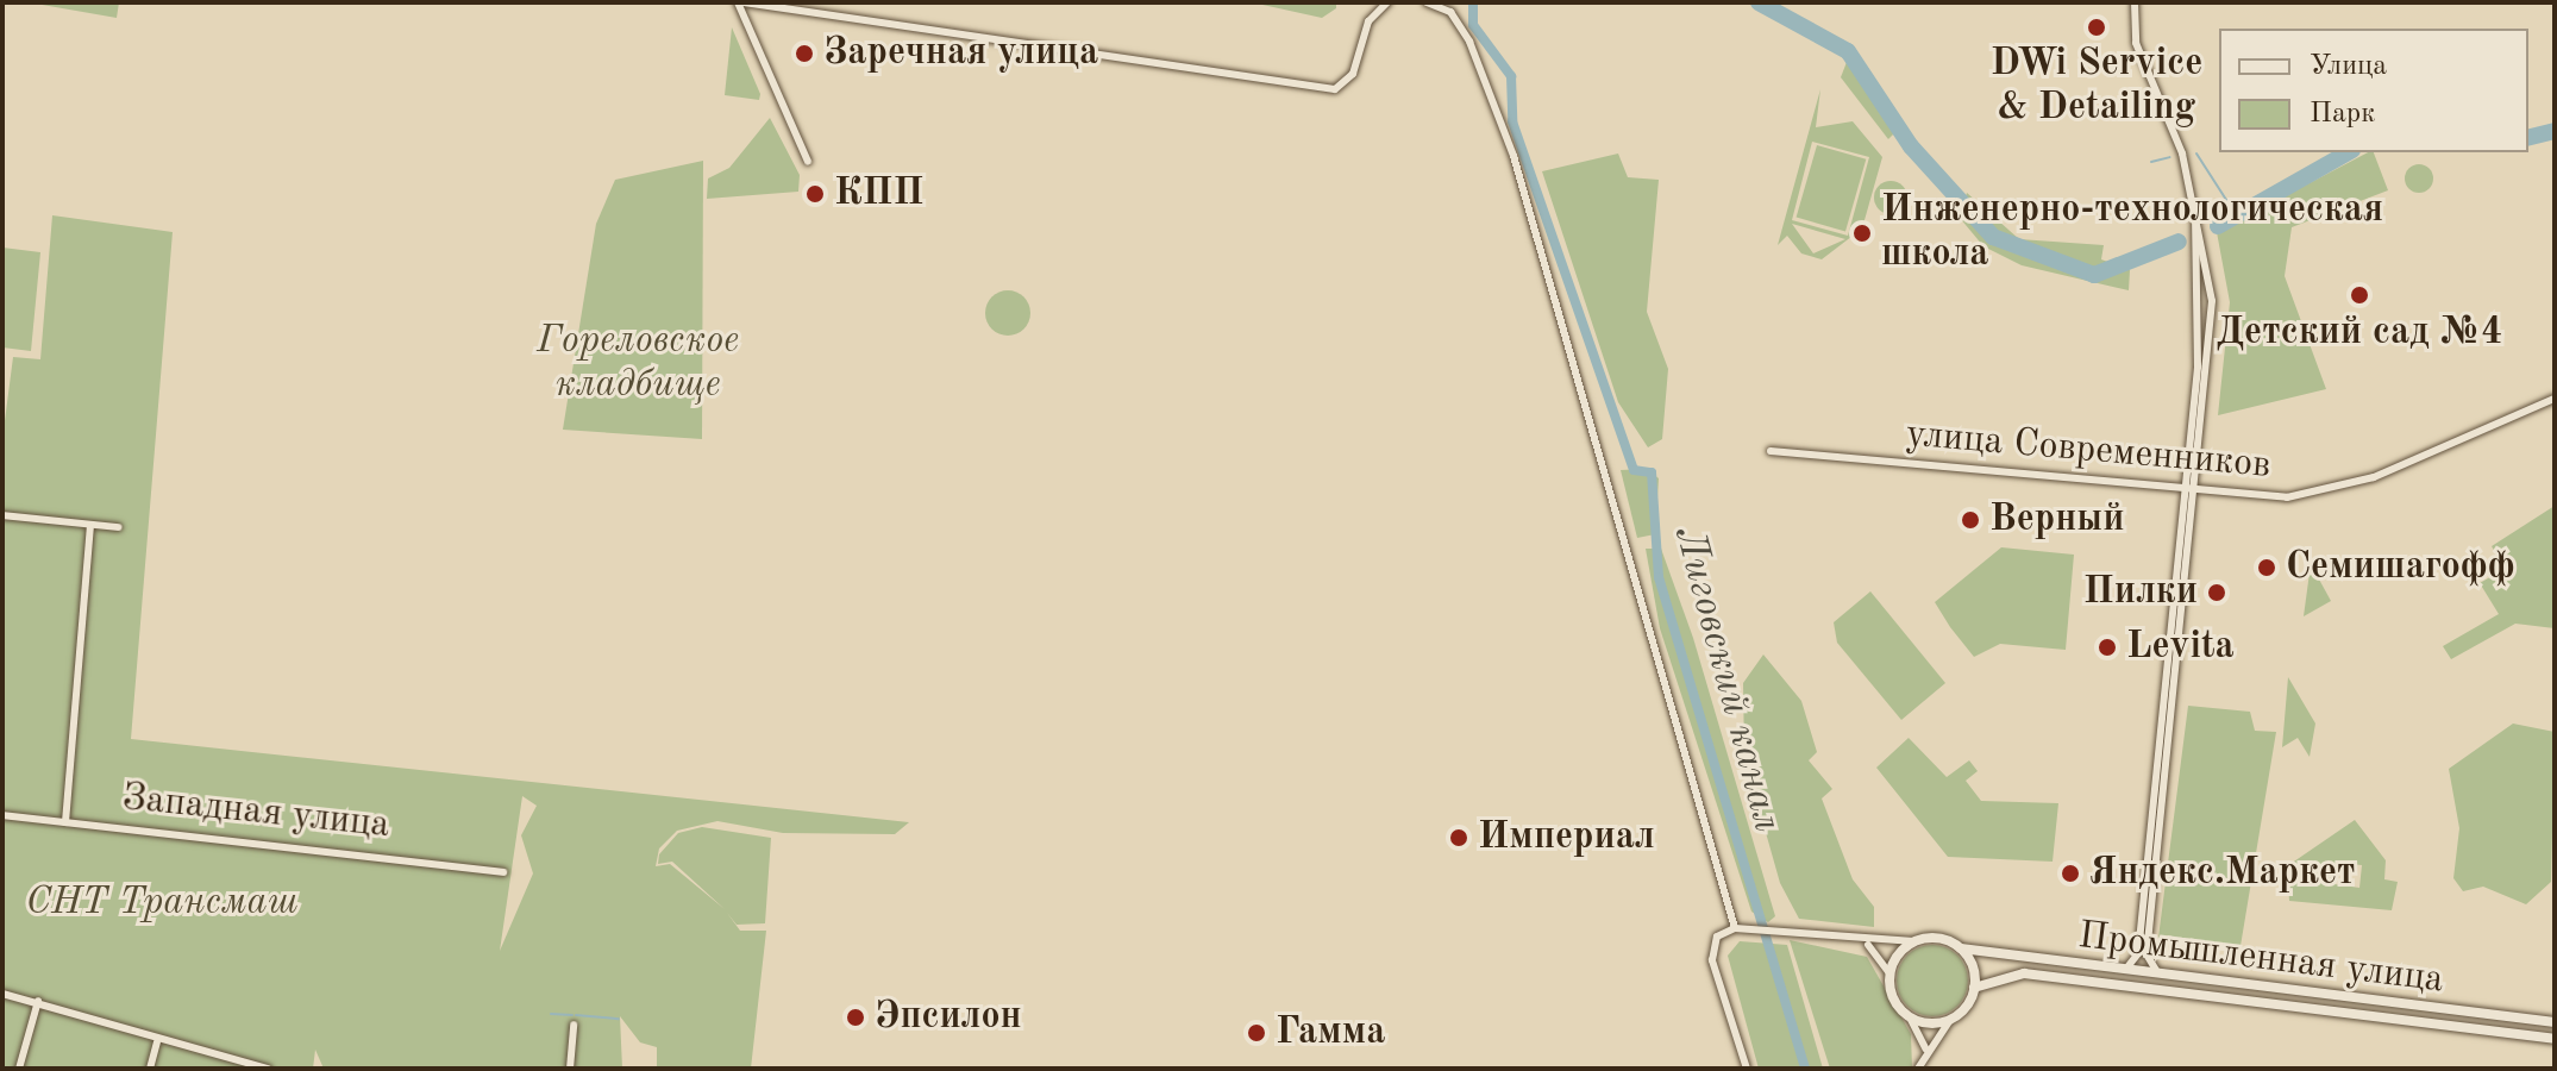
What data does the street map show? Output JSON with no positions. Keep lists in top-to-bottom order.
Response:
{
  "streets": {
    "street": ["улица Современников", "Западная улица", "Промышленная улица"]
  },
  "water": ["Лиговский канал"],
  "parks": ["Гореловское кладбище", "СНТ Трансмаш"],
  "places": [
    "DWi Service & Detailing",
    "Заречная улица",
    "КПП",
    "Инженерно-технологическая школа",
    "Детский сад №4",
    "Верный",
    "Семишагофф",
    "Пилки",
    "Levita",
    "Империал",
    "Яндекс.Маркет",
    "Эпсилон",
    "Гамма"
  ],
  "legend": ["Улица", "Парк"]
}
